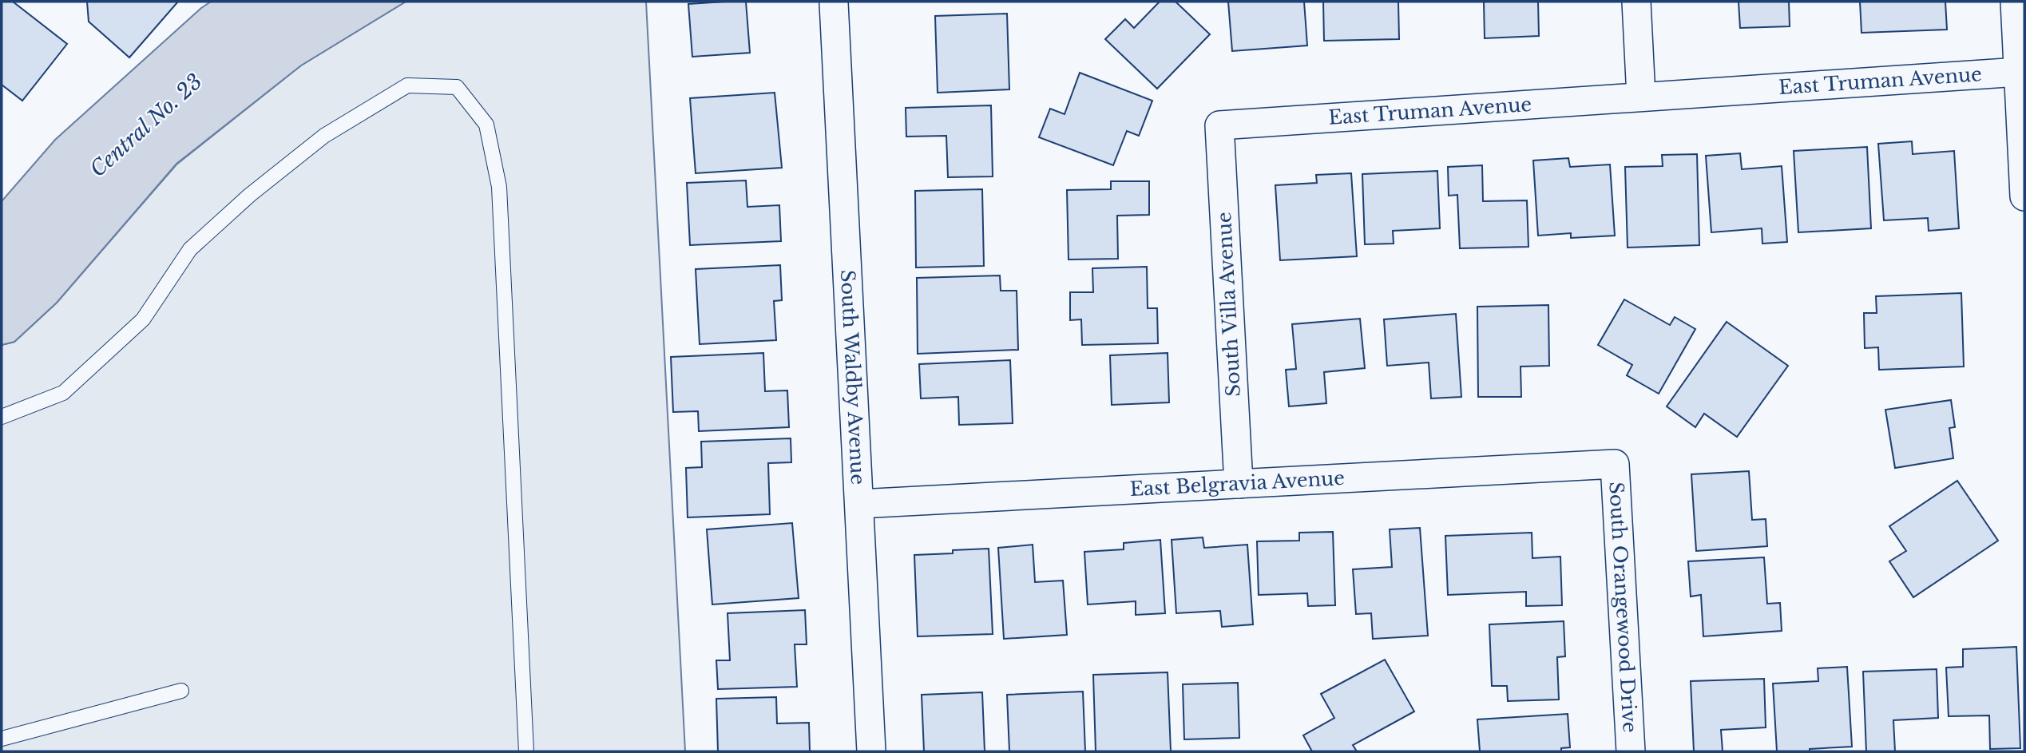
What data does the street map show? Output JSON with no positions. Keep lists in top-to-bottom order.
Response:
{
  "streets": {
    "street": [
      "East Truman Avenue",
      "South Villa Avenue",
      "South Waldby Avenue",
      "East Belgravia Avenue",
      "South Orangewood Drive"
    ]
  },
  "crossings": [
    ["East Truman Avenue", "South Villa Avenue"],
    ["South Villa Avenue", "East Belgravia Avenue"],
    ["South Waldby Avenue", "East Belgravia Avenue"],
    ["East Belgravia Avenue", "South Orangewood Drive"]
  ],
  "water": ["Central No. 23"]
}
